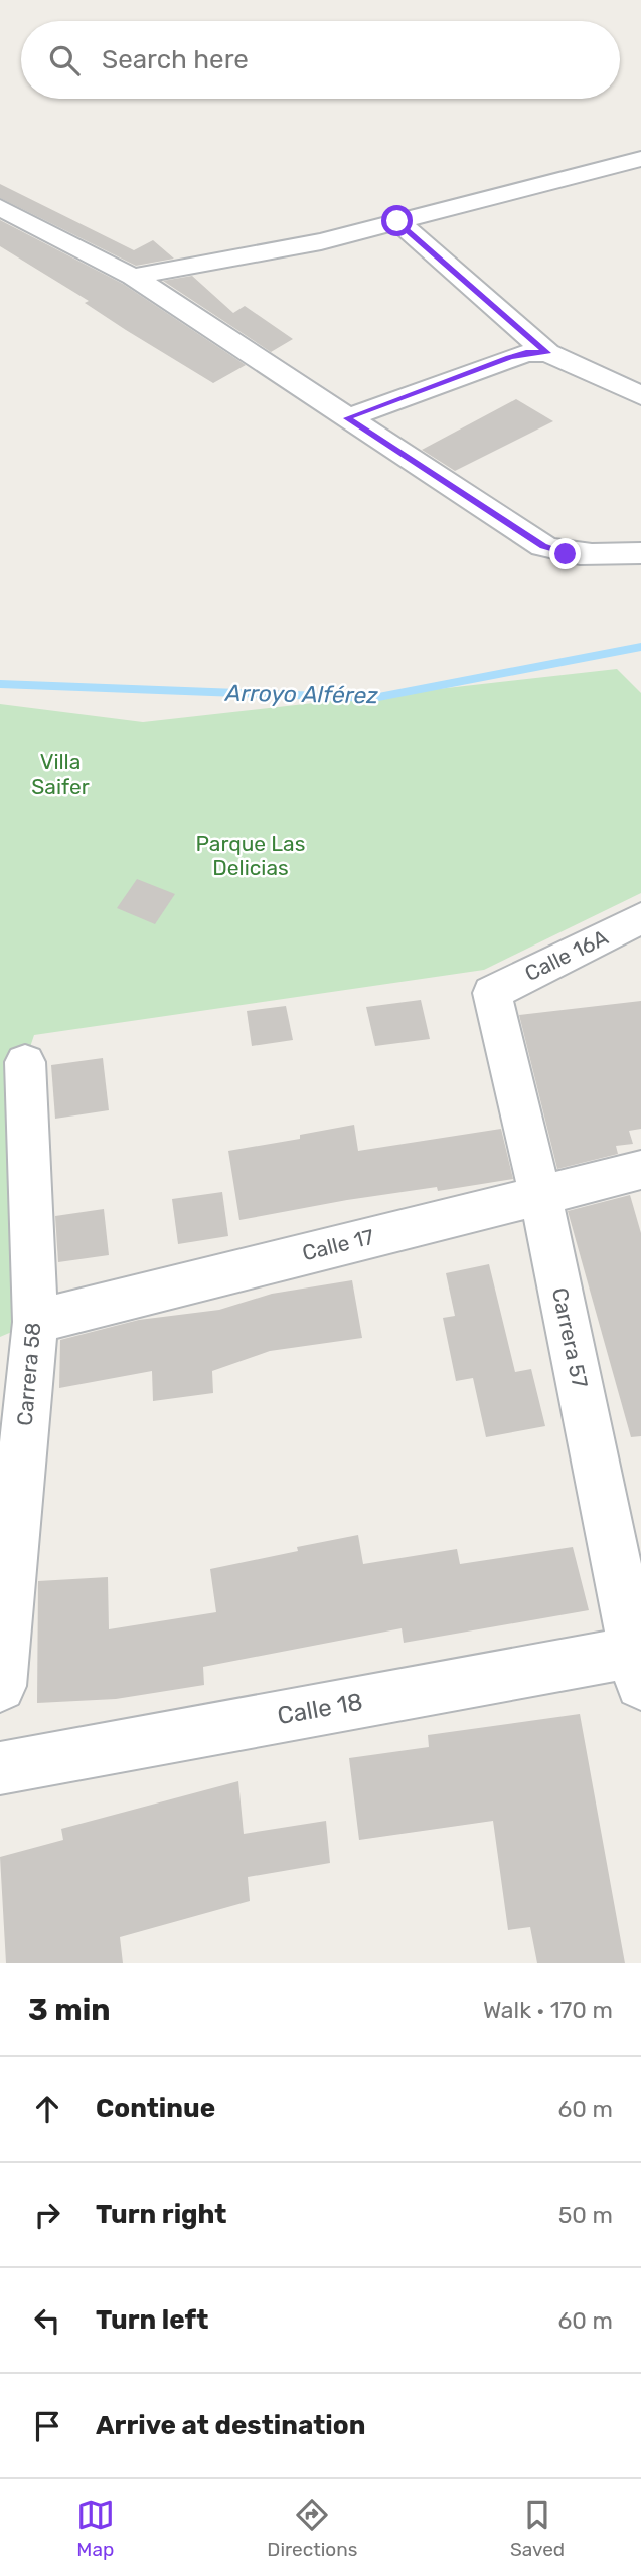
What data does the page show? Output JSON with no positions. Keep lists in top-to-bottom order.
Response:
{
  "streets": {
    "street": [
      "Calle 16A",
      "Calle 17",
      "Carrera 57",
      "Carrera 58",
      "Calle 18"
    ]
  },
  "crossings": [
    ["Calle 16A", "Carrera 57"],
    ["Calle 17", "Carrera 57"],
    ["Calle 17", "Carrera 58"],
    ["Carrera 57", "Calle 18"]
  ],
  "water": ["Arroyo Alférez"],
  "parks": ["Villa Saifer", "Parque Las Delicias"],
  "page": {
    "search": "Search here",
    "heading": ["3 min", "Walk · 170 m"],
    "list": [
      ["Continue", "60 m"],
      ["Turn right", "50 m"],
      ["Turn left", "60 m"],
      "Arrive at destination"
    ],
    "nav": ["Map", "Directions", "Saved"]
  }
}
